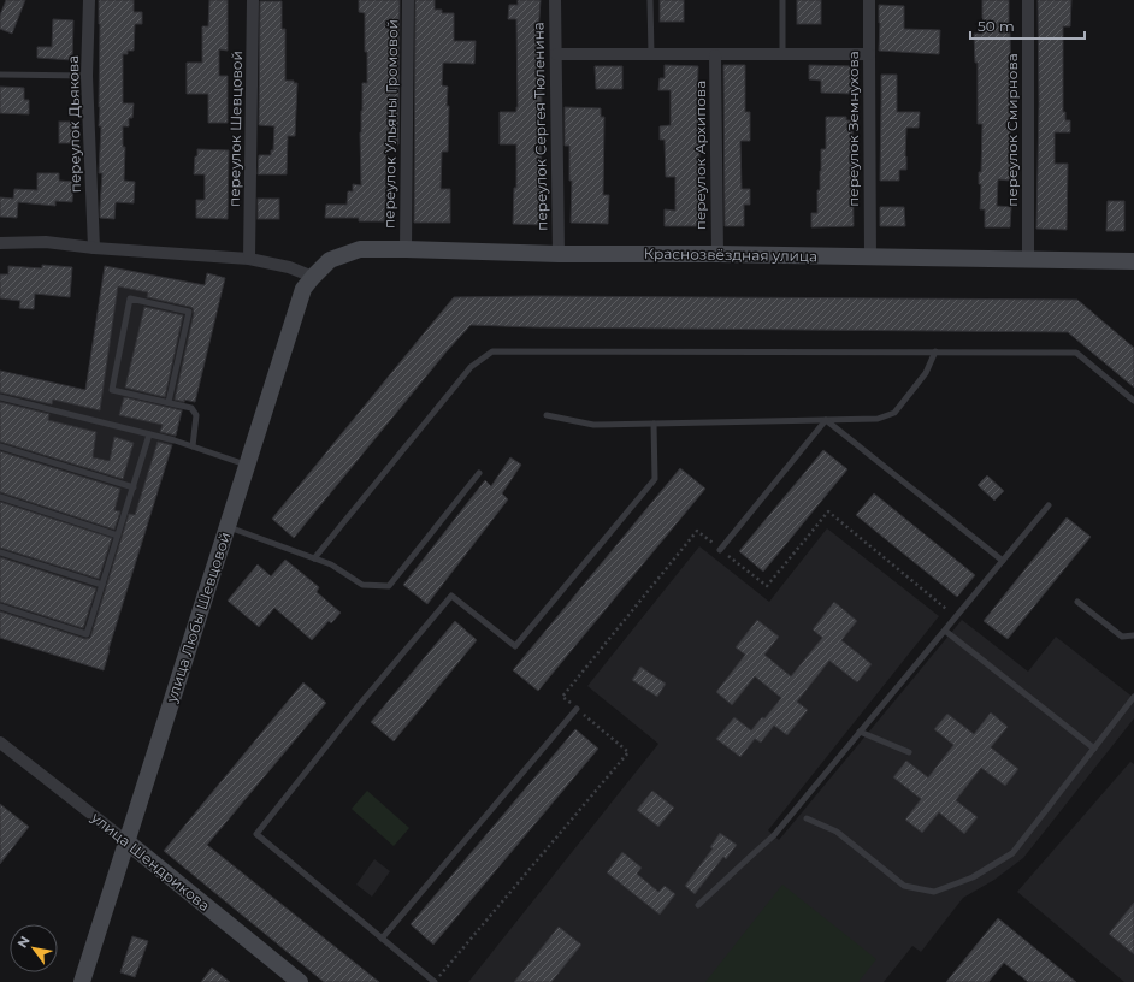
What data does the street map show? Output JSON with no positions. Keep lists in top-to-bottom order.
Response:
{
  "streets": {
    "street": [
      "переулок Дьякова",
      "переулок Ульяны Громовой",
      "переулок Сергея Тюленина",
      "переулок Шевцовой",
      "переулок Земнухова",
      "переулок Смирнова",
      "переулок Архипова",
      "Краснозвёздная улица",
      "улица Любы Шевцовой",
      "улица Шендрикова"
    ]
  },
  "crossings": [
    ["переулок Ульяны Громовой", "Краснозвёздная улица"],
    ["переулок Сергея Тюленина", "Краснозвёздная улица"],
    ["переулок Земнухова", "Краснозвёздная улица"],
    ["переулок Смирнова", "Краснозвёздная улица"],
    ["переулок Архипова", "Краснозвёздная улица"],
    ["Краснозвёздная улица", "улица Любы Шевцовой"],
    ["улица Любы Шевцовой", "улица Шендрикова"]
  ],
  "scale_bar": "50 m",
  "north": "top left"
}
